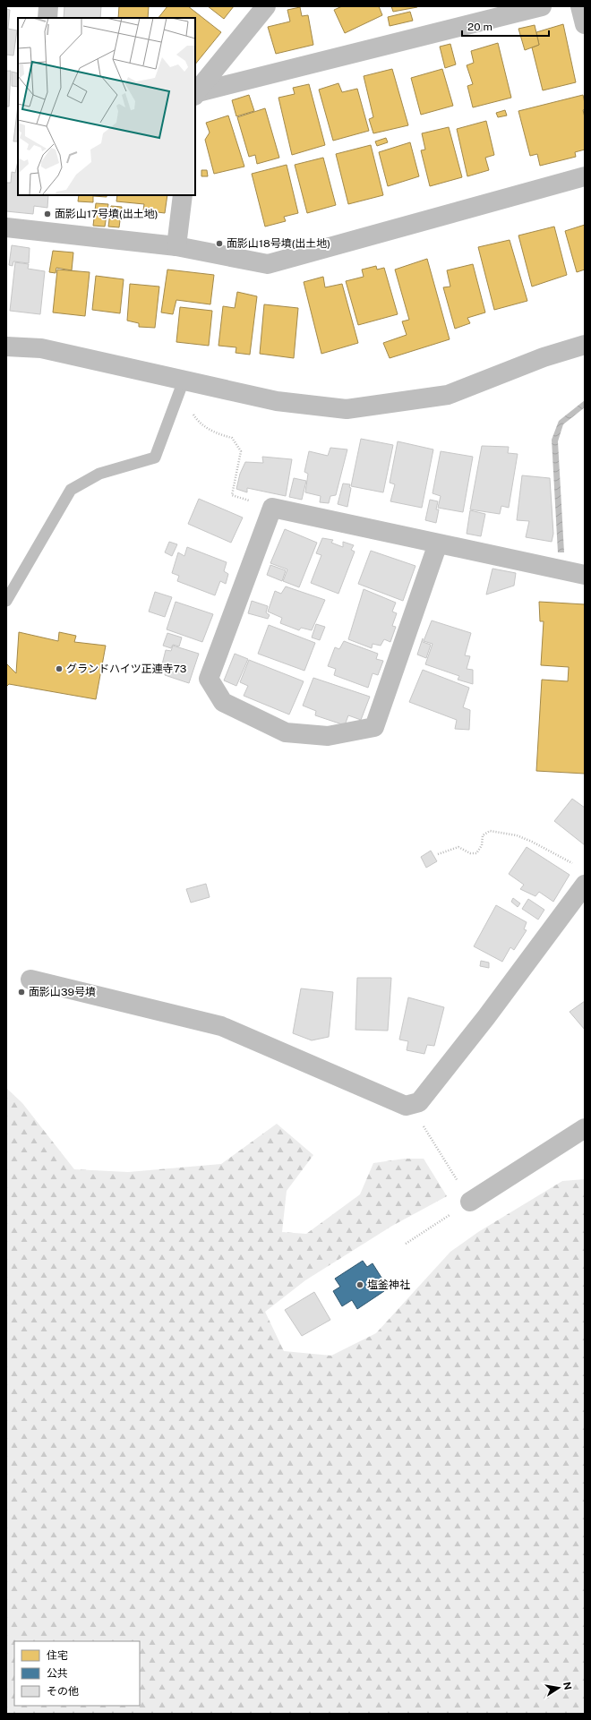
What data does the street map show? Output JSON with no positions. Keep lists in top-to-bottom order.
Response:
{
  "places": [
    "面影山17号墳(出土地)",
    "面影山18号墳(出土地)",
    "グランドハイツ正連寺73",
    "面影山39号墳",
    "塩釜神社"
  ],
  "legend": ["住宅", "公共", "その他"],
  "scale_bar": "20 m",
  "north": "right"
}
